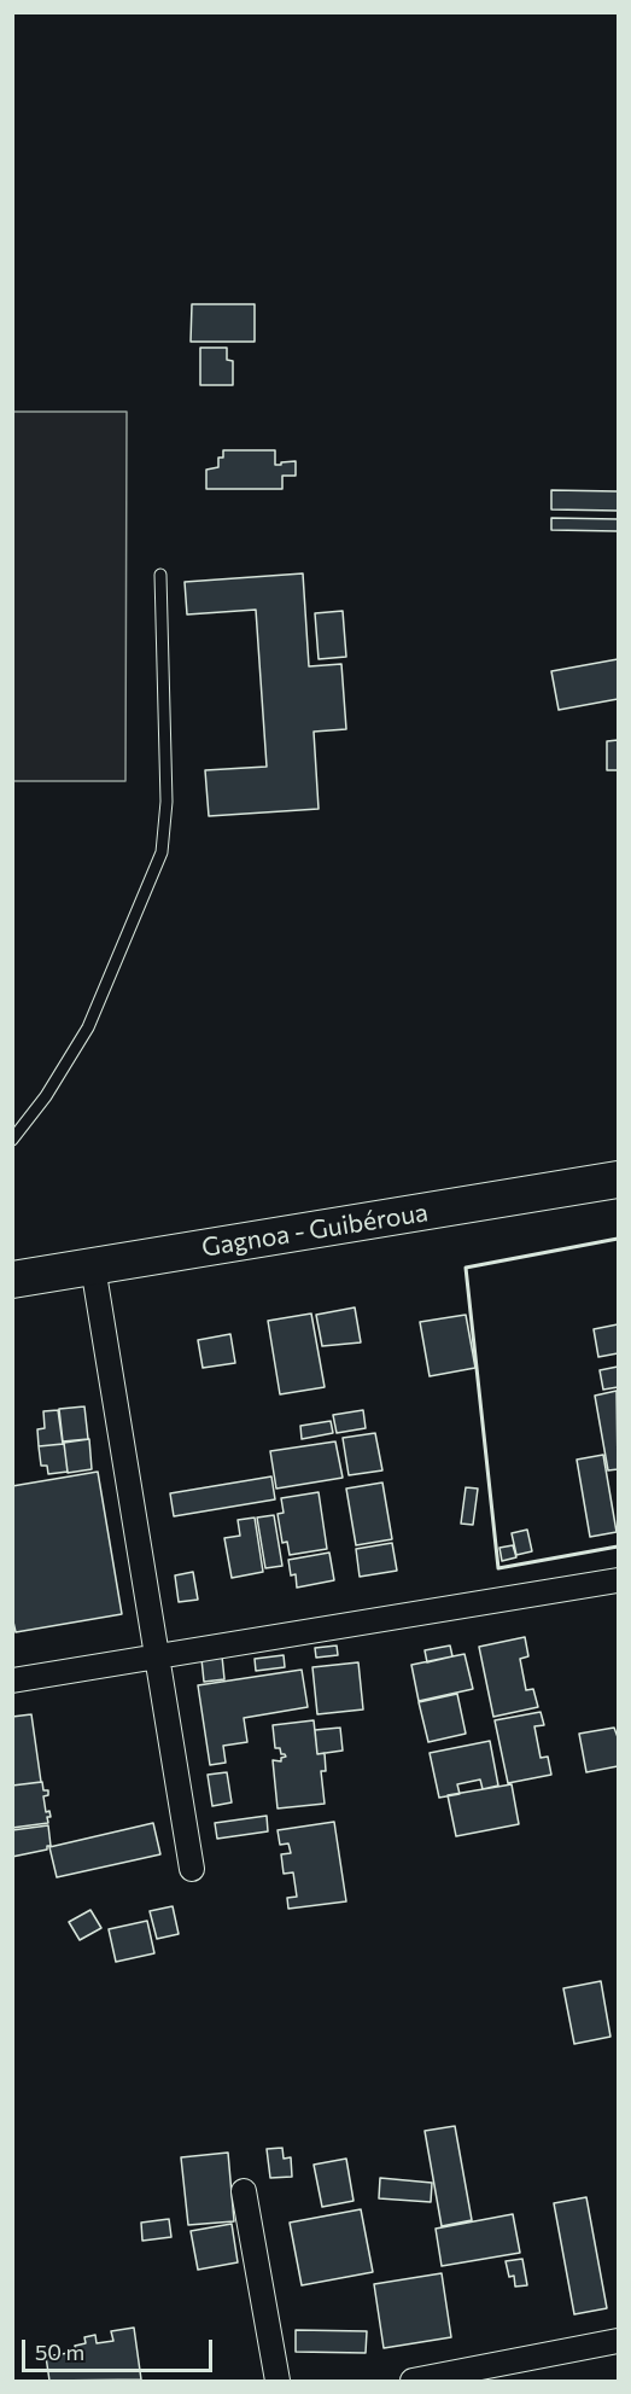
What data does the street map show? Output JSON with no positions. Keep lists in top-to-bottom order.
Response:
{
  "streets": {
    "main road": ["Gagnoa - Guibéroua"]
  },
  "scale_bar": "50 m"
}
